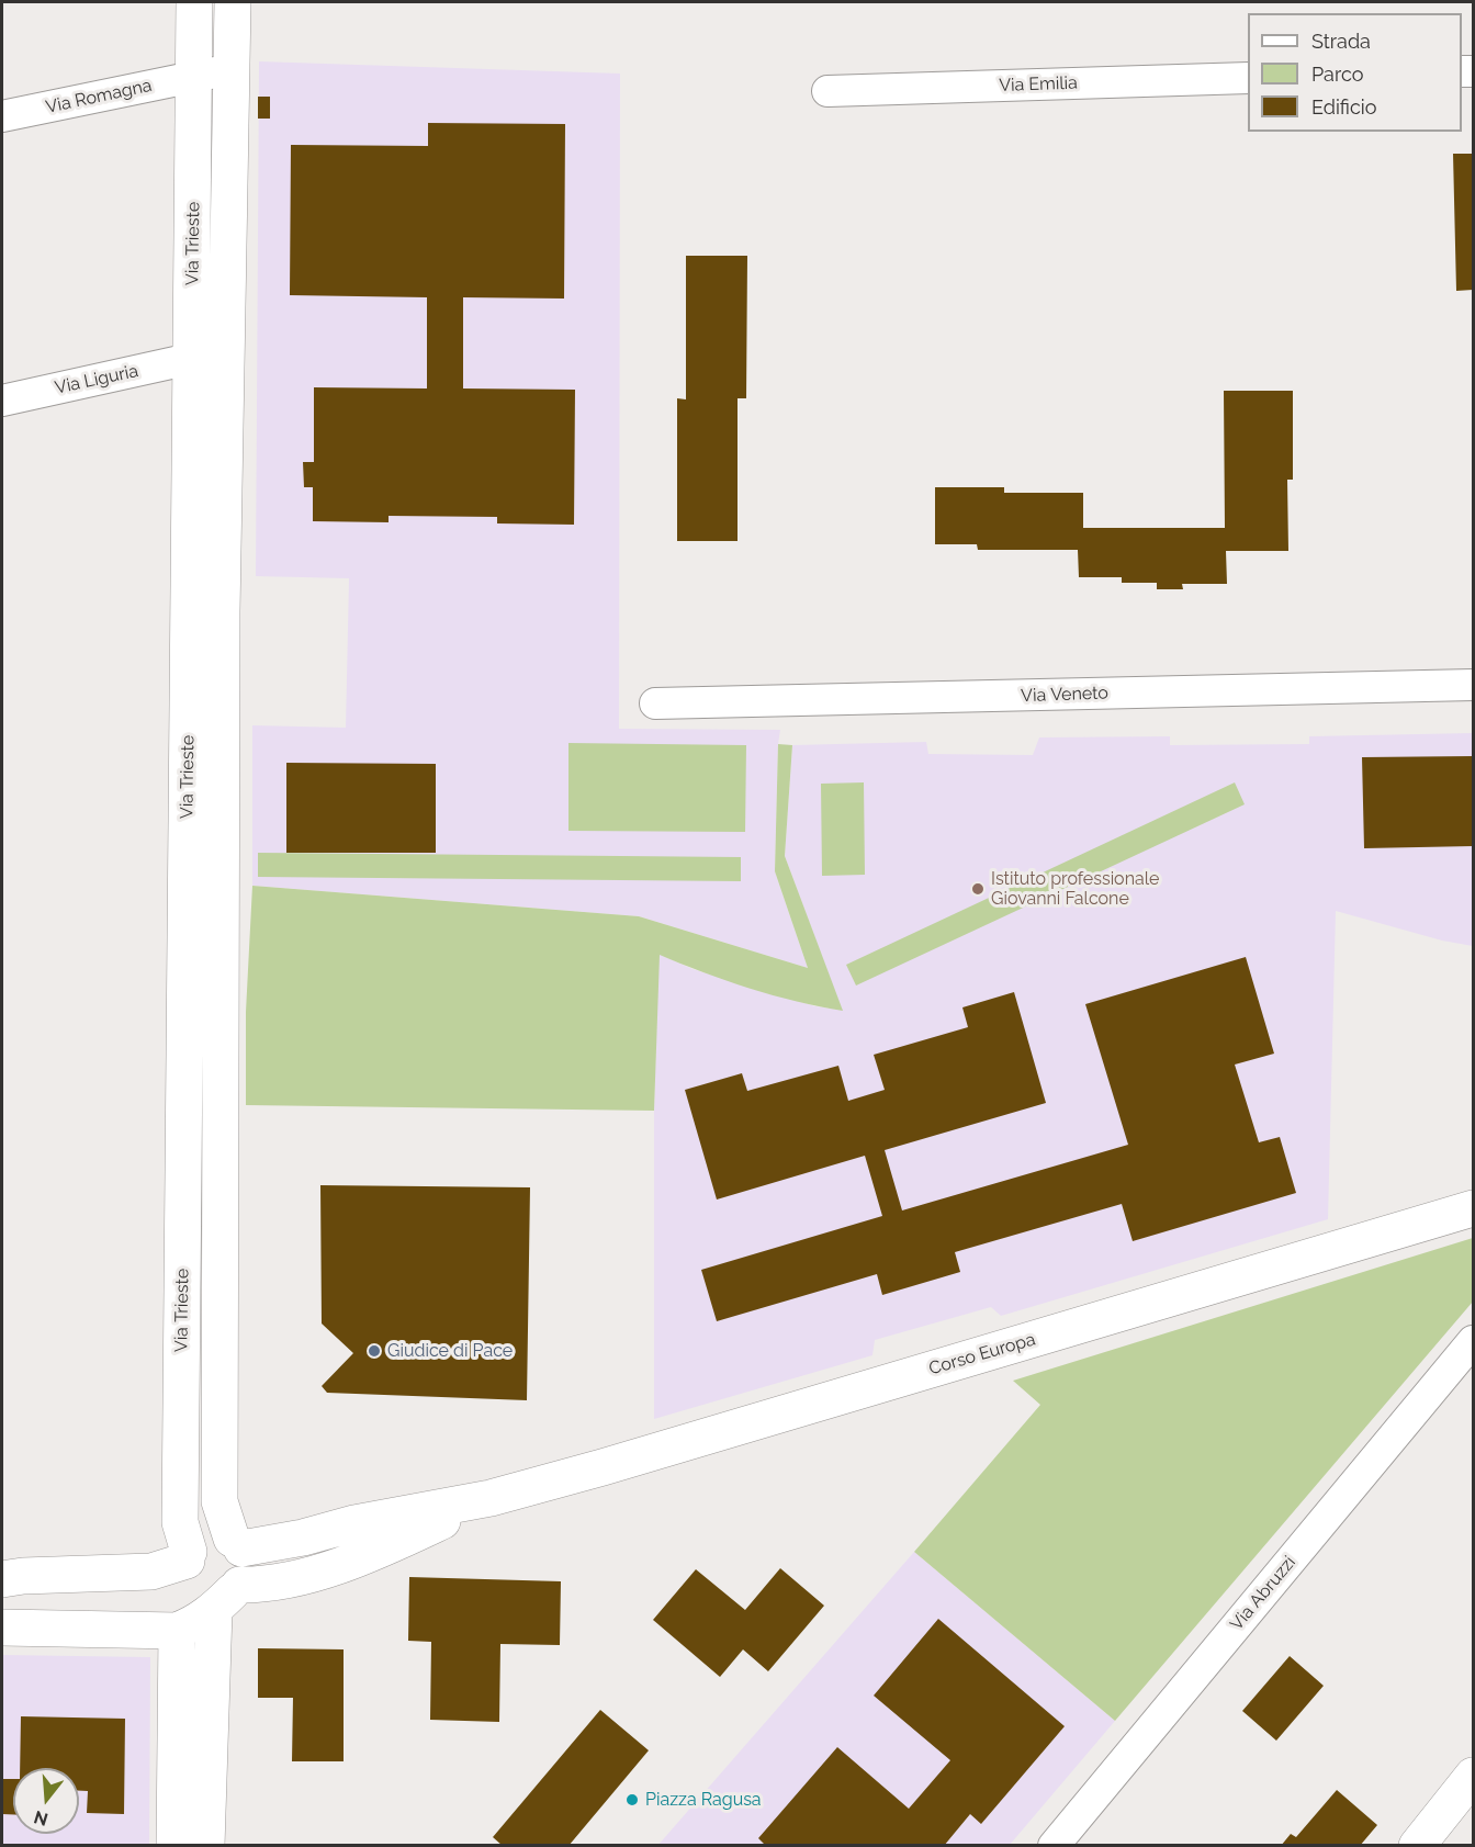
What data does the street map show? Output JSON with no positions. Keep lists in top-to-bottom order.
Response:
{
  "streets": {
    "street": [
      "Via Emilia",
      "Via Romagna",
      "Via Trieste",
      "Via Liguria",
      "Via Veneto",
      "Corso Europa",
      "Via Abruzzi"
    ]
  },
  "crossings": [
    ["Via Romagna", "Via Trieste"],
    ["Via Trieste", "Via Liguria"]
  ],
  "places": ["Istituto professionale Giovanni Falcone", "Giudice di Pace", "Piazza Ragusa"],
  "legend": ["Strada", "Parco", "Edificio"],
  "north": "bottom"
}
